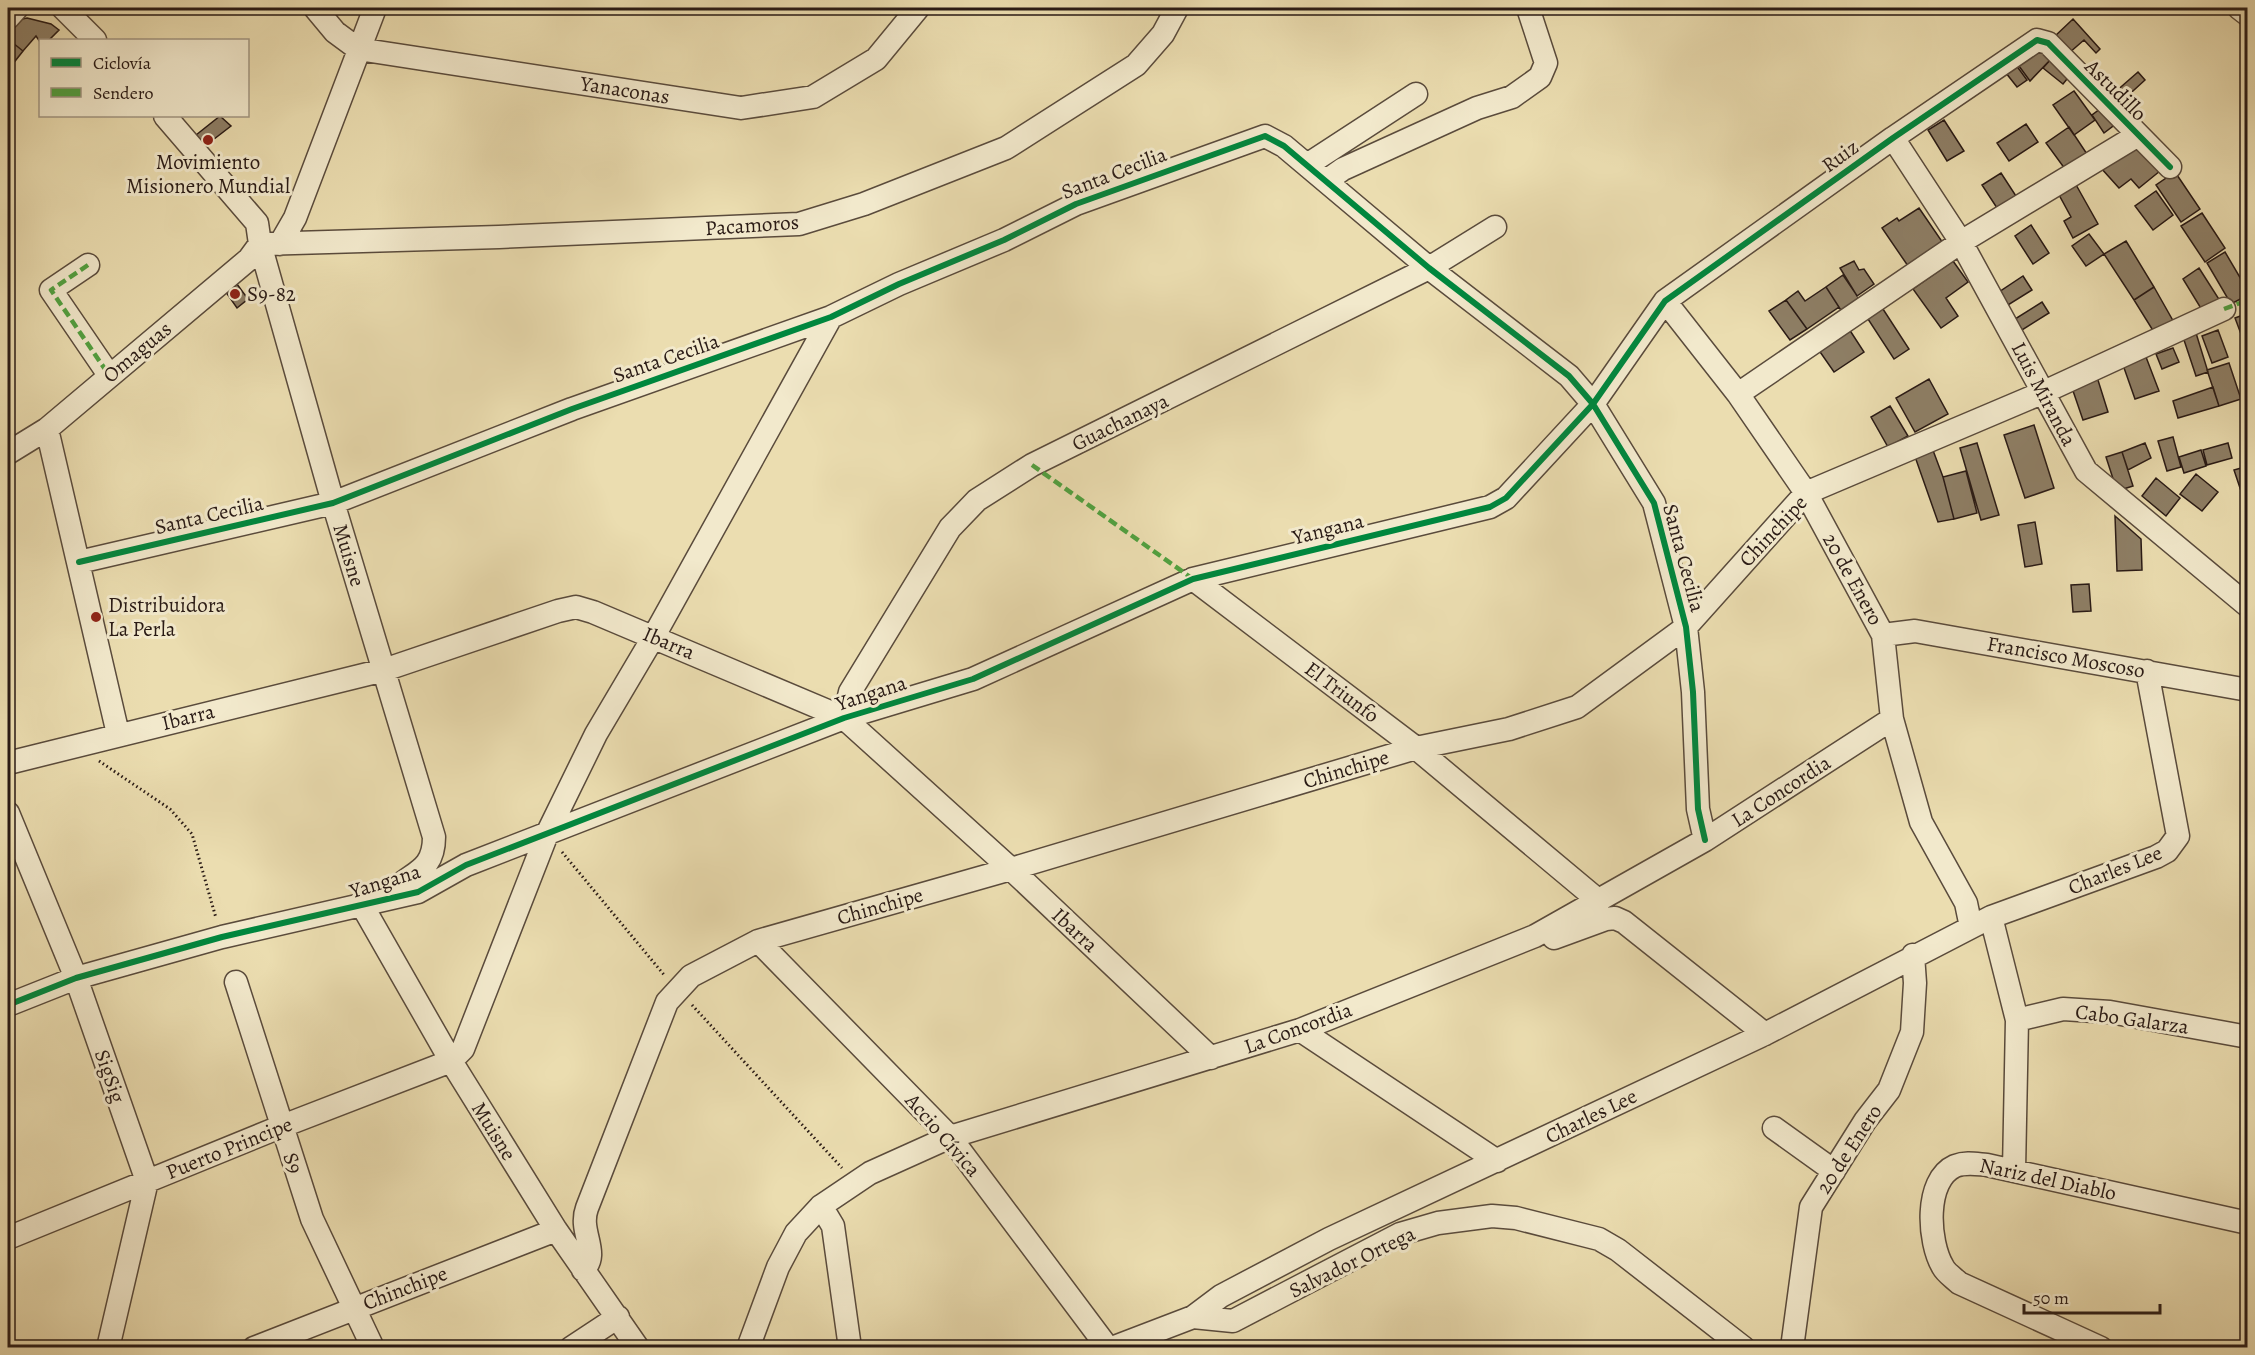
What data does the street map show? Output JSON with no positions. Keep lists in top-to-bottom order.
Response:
{
  "streets": {
    "street": [
      "Yanaconas",
      "Astudillo",
      "Ruiz",
      "Santa Cecilia",
      "Pacamoros",
      "Omaguas",
      "Luis Miranda",
      "Guachanaya",
      "Yangana",
      "Chinchipe",
      "Muisne",
      "20 de Enero",
      "Ibarra",
      "Francisco Moscoso",
      "El Triunfo",
      "La Concordia",
      "Charles Lee",
      "Cabo Galarza",
      "SigSig",
      "Accio Cívica",
      "Puerto Principe",
      "S9",
      "Nariz del Diablo",
      "Salvador Ortega"
    ]
  },
  "crossings": [
    ["Yanaconas", "Omaguas"],
    ["Astudillo", "Ruiz"],
    ["Astudillo", "Luis Miranda"],
    ["Astudillo", "20 de Enero"],
    ["Ruiz", "Luis Miranda"],
    ["Ruiz", "Yangana"],
    ["Ruiz", "20 de Enero"],
    ["Santa Cecilia", "Guachanaya"],
    ["Santa Cecilia", "Yangana"],
    ["Santa Cecilia", "Chinchipe"],
    ["Santa Cecilia", "Muisne"],
    ["Santa Cecilia", "La Concordia"],
    ["Pacamoros", "Omaguas"],
    ["Pacamoros", "Muisne"],
    ["Omaguas", "Muisne"],
    ["Luis Miranda", "Chinchipe"],
    ["Guachanaya", "Yangana"],
    ["Guachanaya", "Ibarra"],
    ["Yangana", "Muisne"],
    ["Yangana", "20 de Enero"],
    ["Yangana", "Ibarra"],
    ["Yangana", "El Triunfo"],
    ["Yangana", "SigSig"],
    ["Chinchipe", "Muisne"],
    ["Chinchipe", "20 de Enero"],
    ["Chinchipe", "Ibarra"],
    ["Chinchipe", "El Triunfo"],
    ["Chinchipe", "Accio Cívica"],
    ["Chinchipe", "S9"],
    ["Muisne", "Ibarra"],
    ["Muisne", "Puerto Principe"],
    ["20 de Enero", "Francisco Moscoso"],
    ["20 de Enero", "La Concordia"],
    ["20 de Enero", "Charles Lee"],
    ["Ibarra", "La Concordia"],
    ["Francisco Moscoso", "Charles Lee"],
    ["El Triunfo", "La Concordia"],
    ["La Concordia", "Accio Cívica"],
    ["Charles Lee", "Salvador Ortega"],
    ["SigSig", "Puerto Principe"],
    ["Accio Cívica", "Salvador Ortega"],
    ["Puerto Principe", "S9"]
  ],
  "places": ["Movimiento Misionero Mundial", "S9-82", "Distribuidora La Perla"],
  "legend": ["Ciclovía", "Sendero"],
  "scale_bar": "50 m"
}
